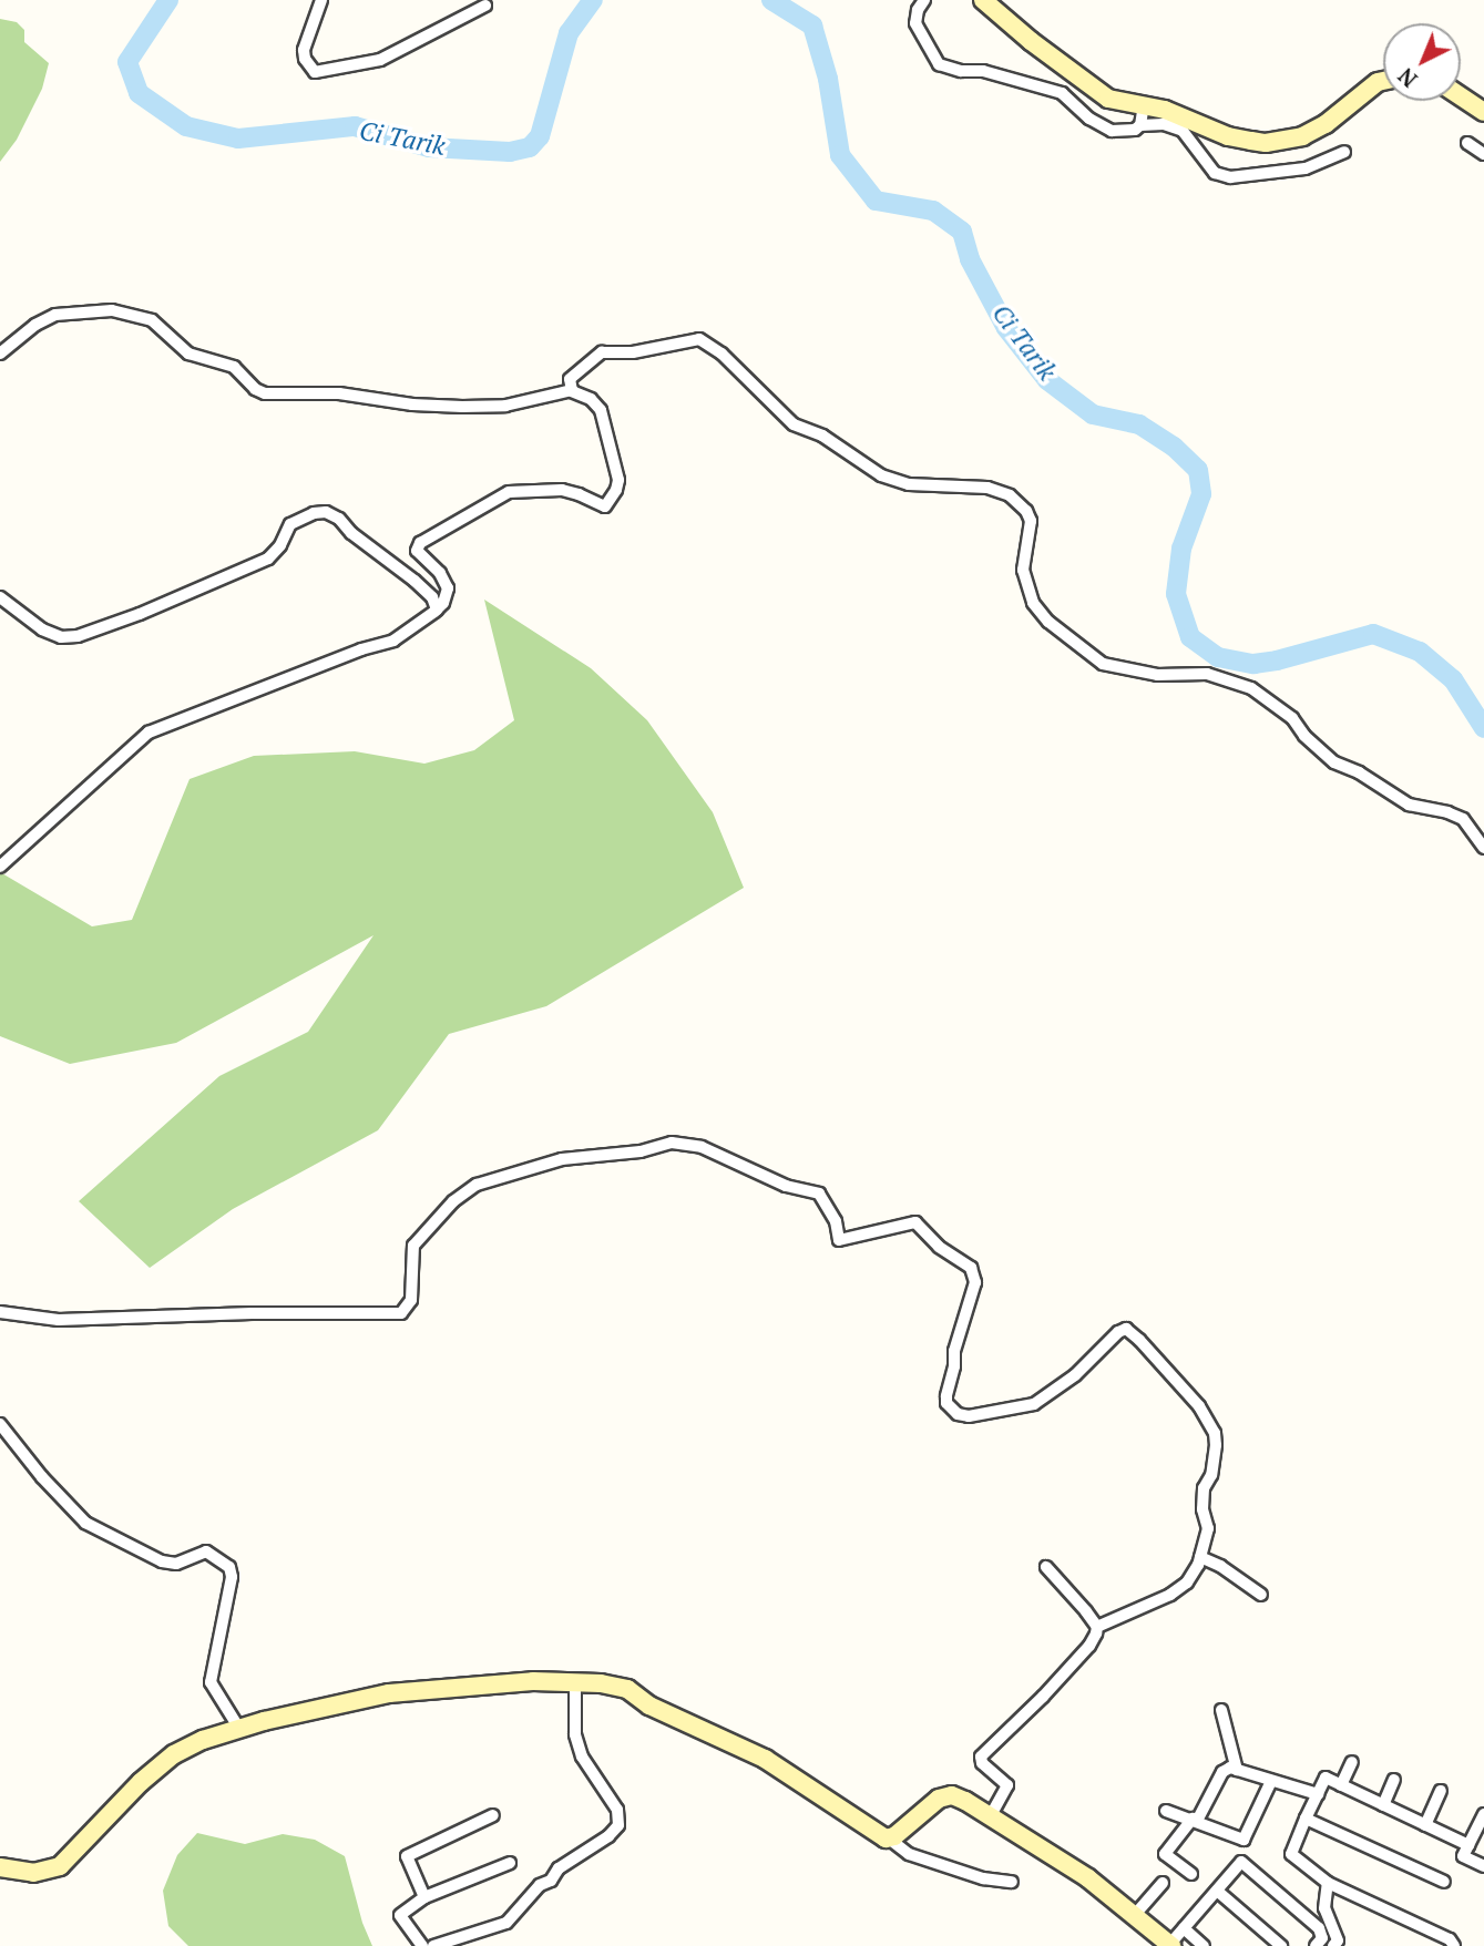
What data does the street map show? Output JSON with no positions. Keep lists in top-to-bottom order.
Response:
{
  "water": ["Ci Tarik"],
  "north": "bottom left"
}
